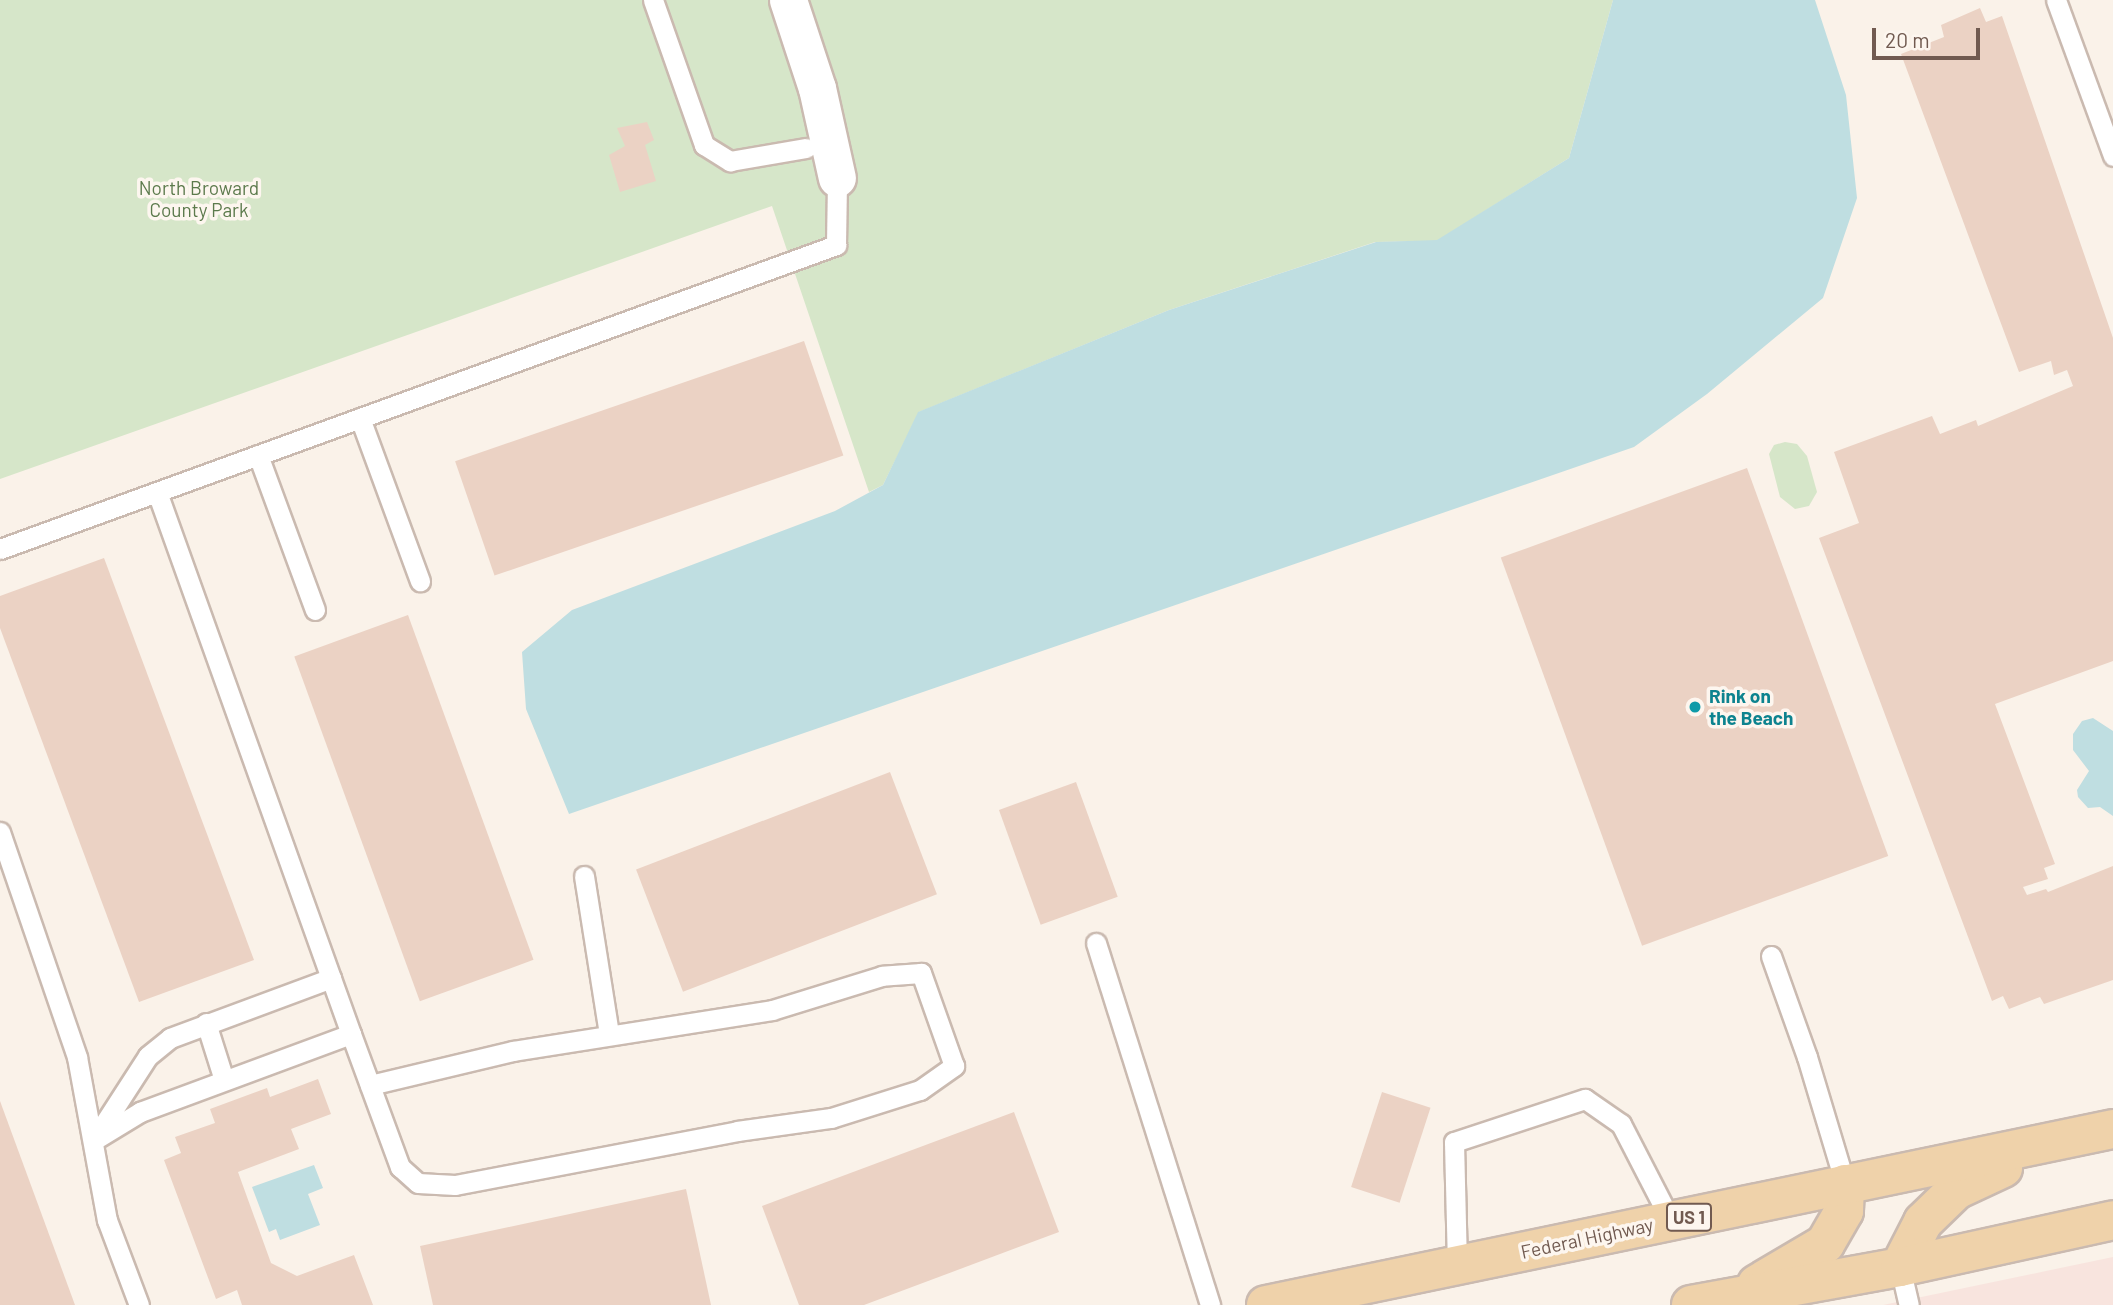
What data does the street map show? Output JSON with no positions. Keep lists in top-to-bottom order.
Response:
{
  "streets": {
    "main road": ["US 1", "Federal Highway"]
  },
  "parks": ["North Broward County Park"],
  "places": ["Rink on the Beach"],
  "scale_bar": "20 m"
}
